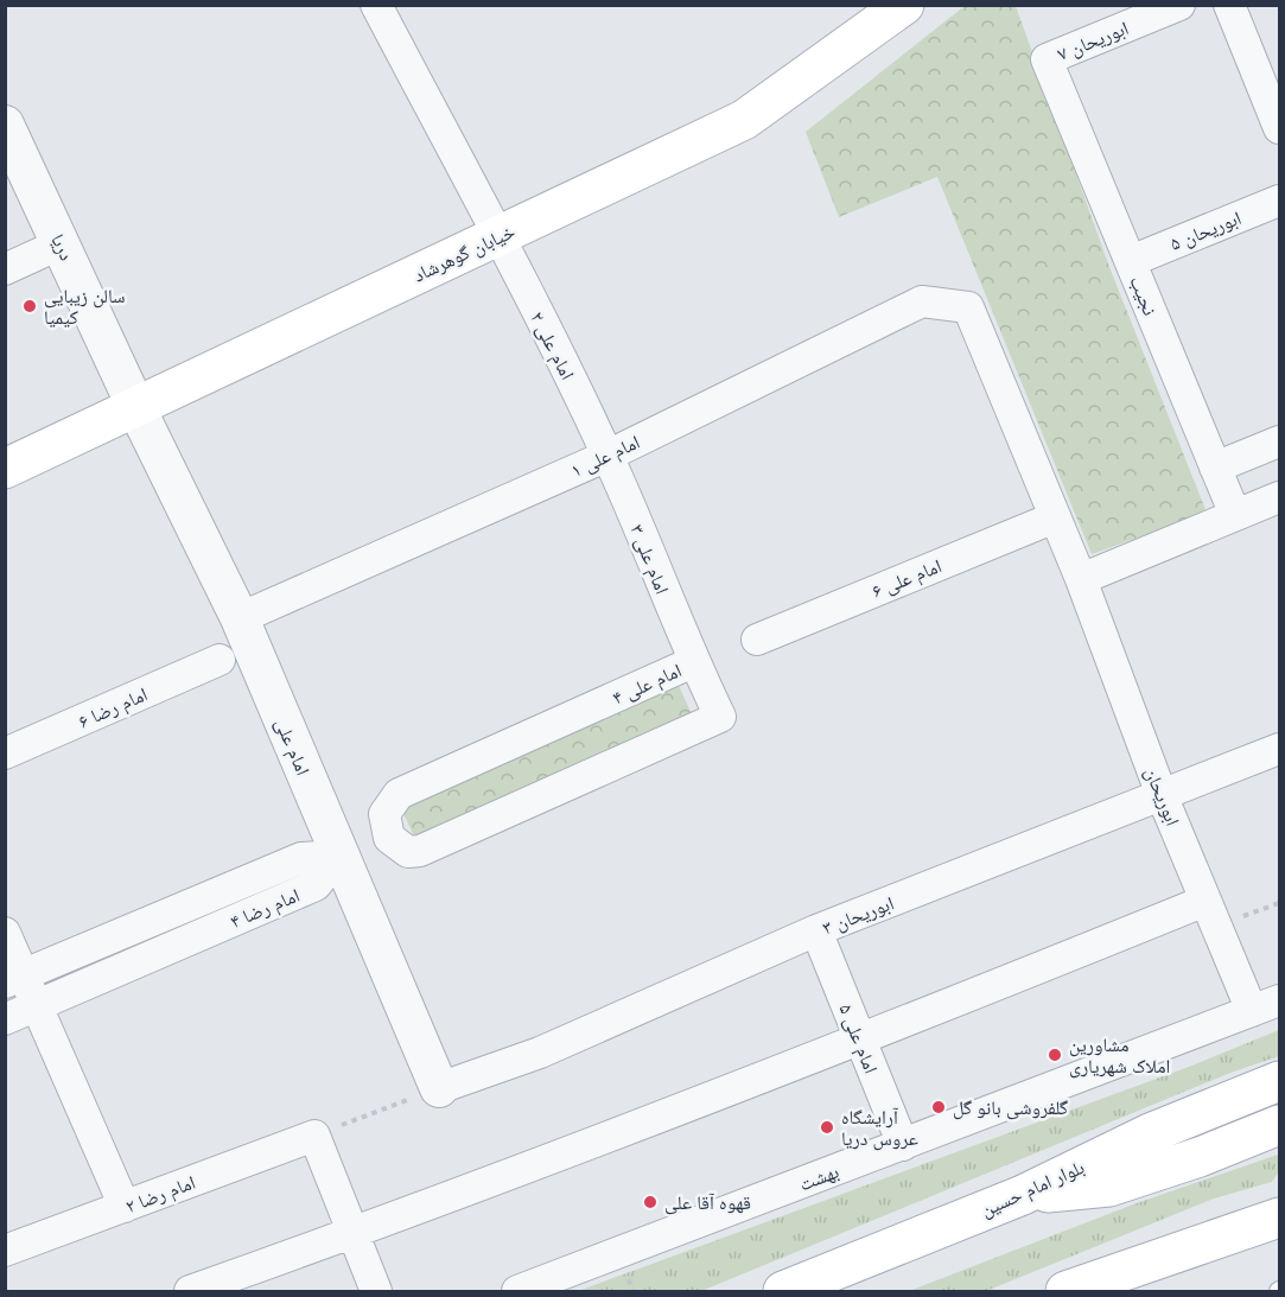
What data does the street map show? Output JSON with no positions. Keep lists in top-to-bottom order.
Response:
{
  "streets": {
    "main road": ["خیابان گوهرشاد", "بلوار امام حسین"],
    "street": [
      "ابوریحان ۷",
      "ابوریحان ۵",
      "دریا",
      "نجیب",
      "امام علی ۲",
      "امام علی ۱",
      "امام علی ۳",
      "امام علی ۶",
      "امام علی ۴",
      "امام رضا ۶",
      "امام علی",
      "ابوریحان",
      "امام رضا ۴",
      "ابوریحان ۳",
      "امام علی ۵",
      "بهشت",
      "امام رضا ۲"
    ]
  },
  "crossings": [
    ["ابوریحان ۷", "نجیب"],
    ["ابوریحان ۵", "نجیب"],
    ["دریا", "خیابان گوهرشاد"],
    ["دریا", "امام علی"],
    ["خیابان گوهرشاد", "امام علی ۲"],
    ["خیابان گوهرشاد", "امام علی"],
    ["امام علی ۲", "امام علی ۱"],
    ["امام علی ۲", "امام علی ۳"],
    ["امام علی ۱", "امام علی ۳"],
    ["امام علی ۱", "امام علی"],
    ["امام علی ۱", "ابوریحان"],
    ["امام علی ۳", "امام علی ۴"],
    ["امام علی ۶", "ابوریحان"],
    ["امام علی", "امام رضا ۴"],
    ["امام علی", "ابوریحان ۳"],
    ["ابوریحان", "ابوریحان ۳"],
    ["ابوریحان", "بهشت"],
    ["ابوریحان ۳", "امام علی ۵"],
    ["امام علی ۵", "بهشت"]
  ],
  "places": [
    "سالن زیبایی کیمیا",
    "مشاورین املاک شهریاری",
    "گلفروشی بانو گل",
    "آرایشگاه عروس دریا",
    "قهوه آقا علی"
  ]
}
